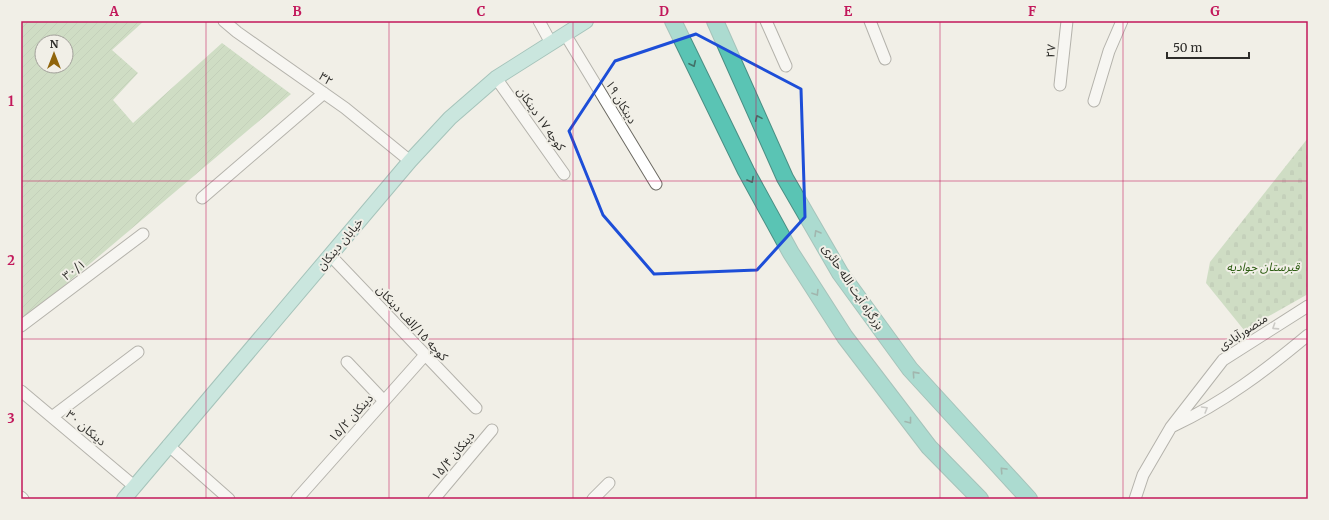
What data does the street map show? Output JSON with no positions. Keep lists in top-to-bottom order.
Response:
{
  "streets": {
    "highway": ["بزرگراه آیت الله حائری"],
    "main road": ["خیابان دینکان"],
    "street": [
      "۲۷",
      "۳۲",
      "۱۹ دینکان",
      "کوچه ۱۷ دینکان",
      "۳۰/۱",
      "کوچه ۱۵/الف دینکان",
      "منصورآبادی",
      "۱۵/۲ دینکان",
      "۳۰ دینکان",
      "۱۵/۴ دینکان"
    ]
  },
  "crossings": [
    ["۳۲", "خیابان دینکان"],
    ["۱۹ دینکان", "خیابان دینکان"],
    ["کوچه ۱۷ دینکان", "خیابان دینکان"],
    ["خیابان دینکان", "کوچه ۱۵/الف دینکان"],
    ["خیابان دینکان", "۳۰ دینکان"],
    ["کوچه ۱۵/الف دینکان", "۱۵/۲ دینکان"]
  ],
  "parks": ["قبرستان جوادیه"],
  "scale_bar": "50 m",
  "north": "top",
  "grid": {
    "columns": [
      "A",
      "B",
      "C",
      "D",
      "E",
      "F",
      "G"
    ],
    "rows": ["1", "2", "3"]
  }
}
